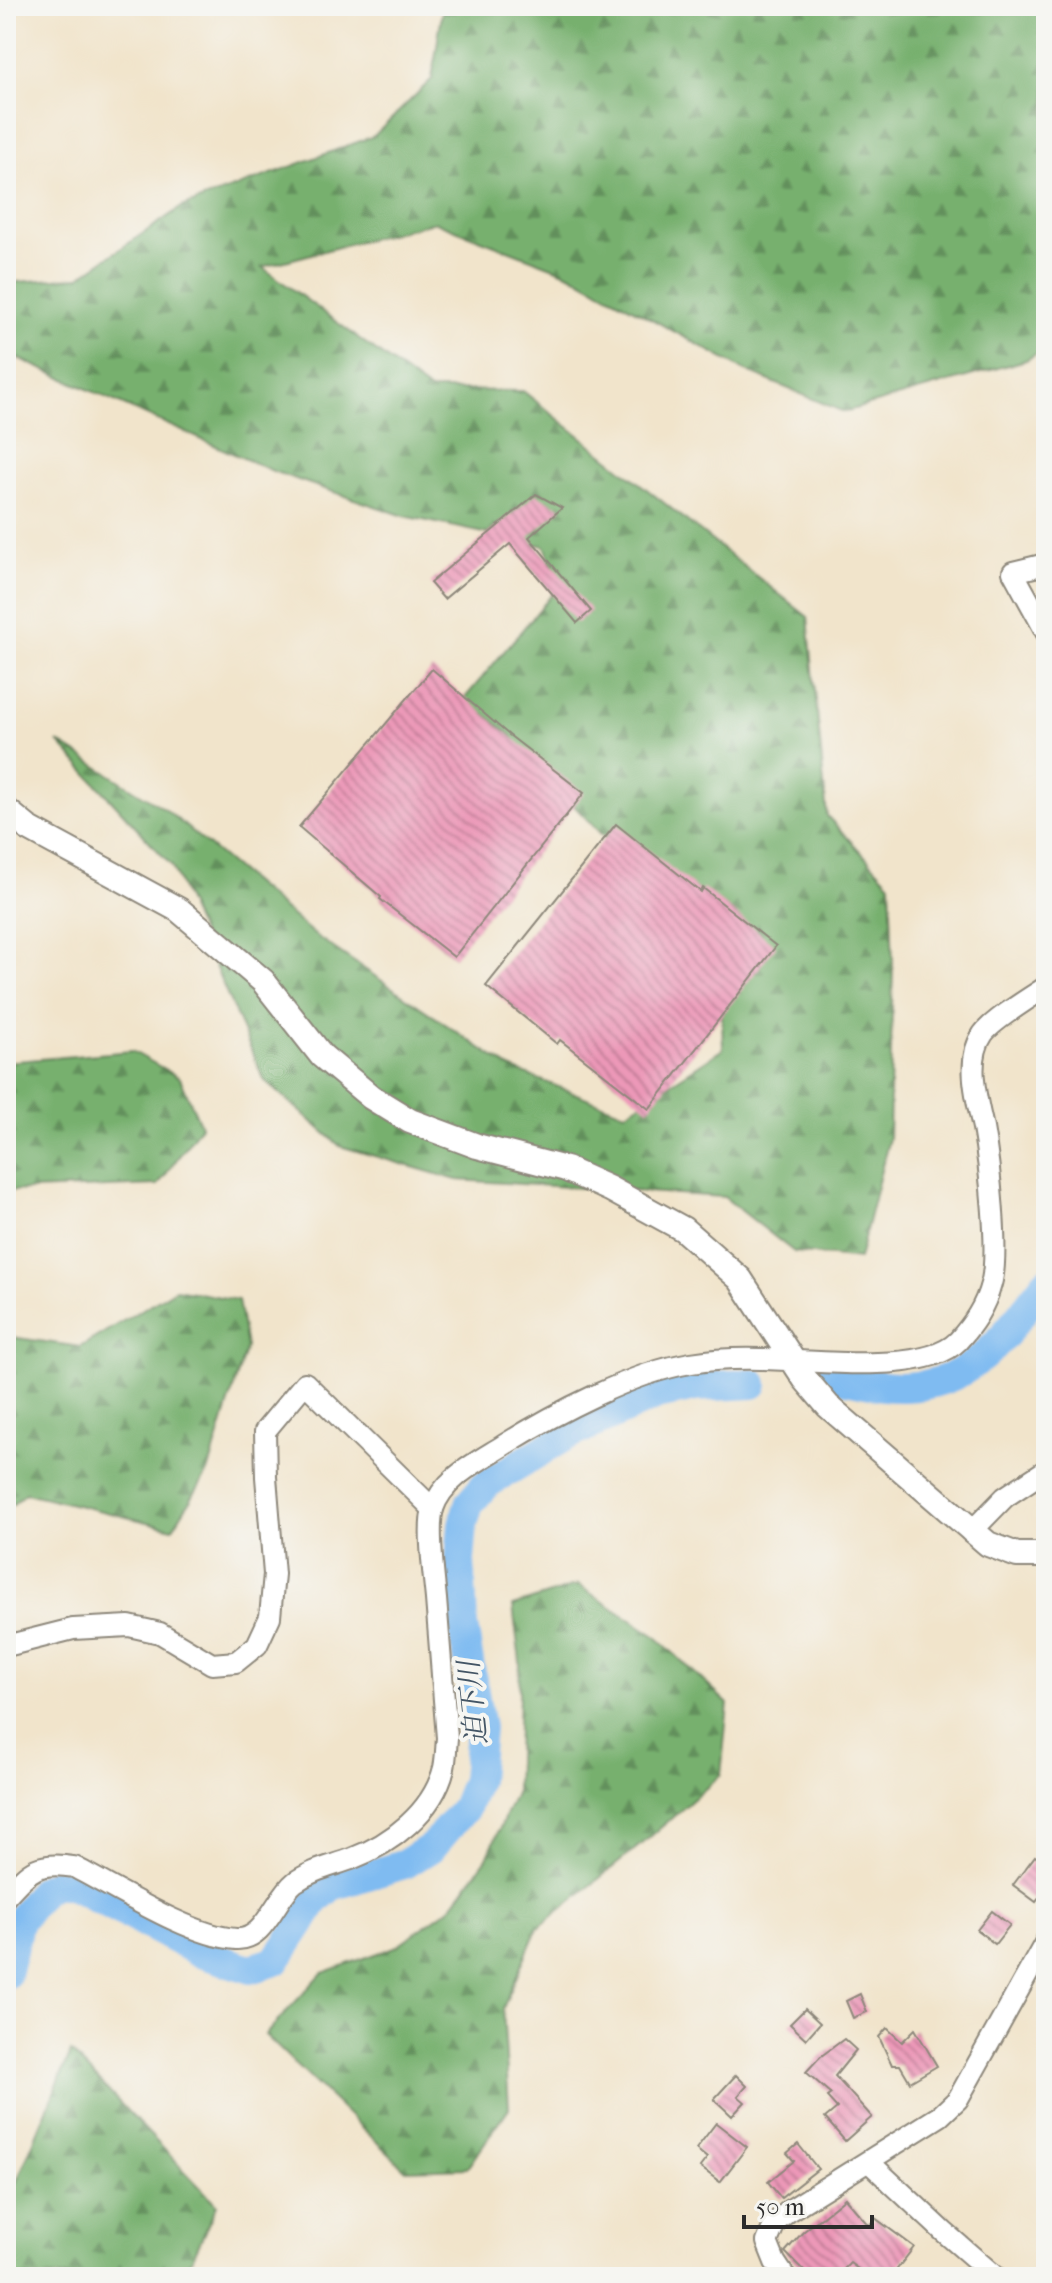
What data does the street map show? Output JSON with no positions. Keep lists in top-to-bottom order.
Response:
{
  "water": ["迫下川"],
  "scale_bar": "50 m"
}
